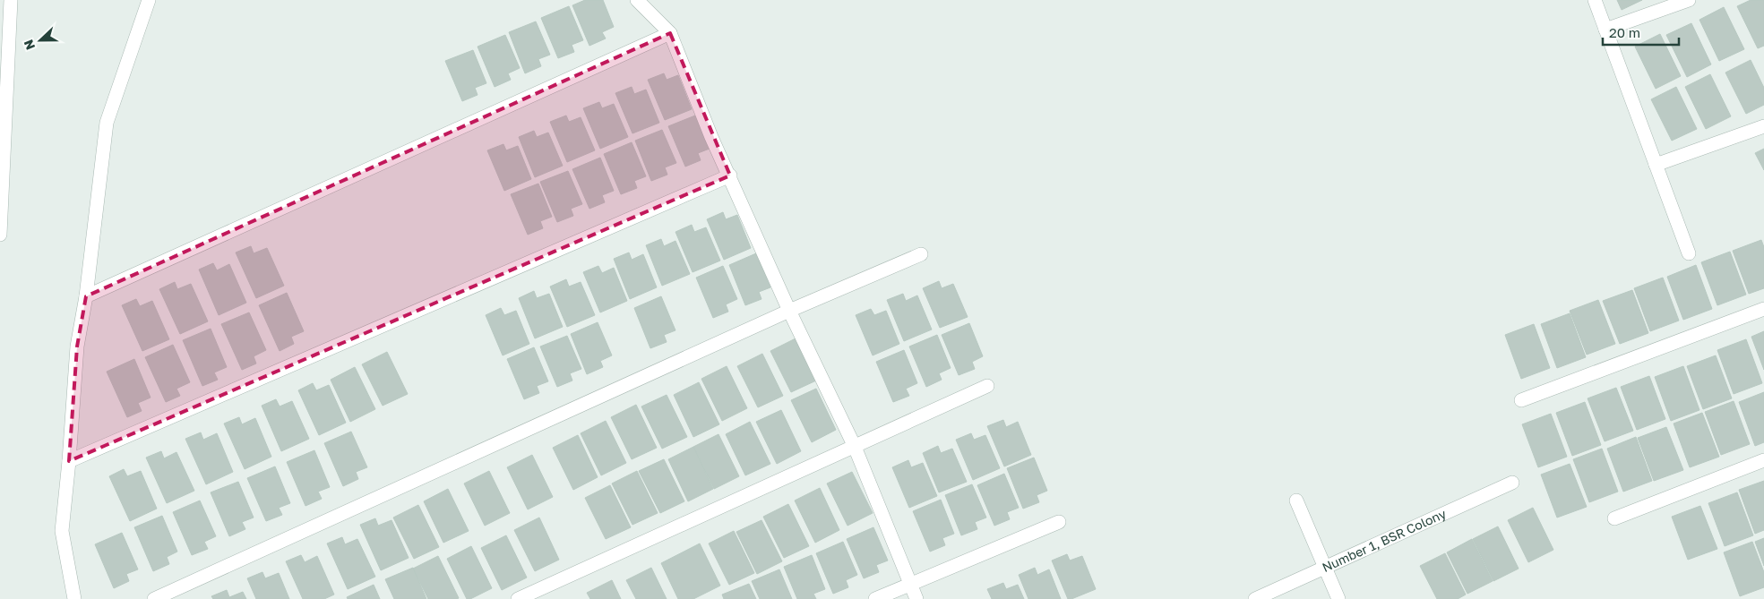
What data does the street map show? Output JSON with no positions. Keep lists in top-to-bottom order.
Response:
{
  "streets": {
    "street": ["Number 1, BSR Colony"]
  },
  "scale_bar": "20 m",
  "north": "left"
}
